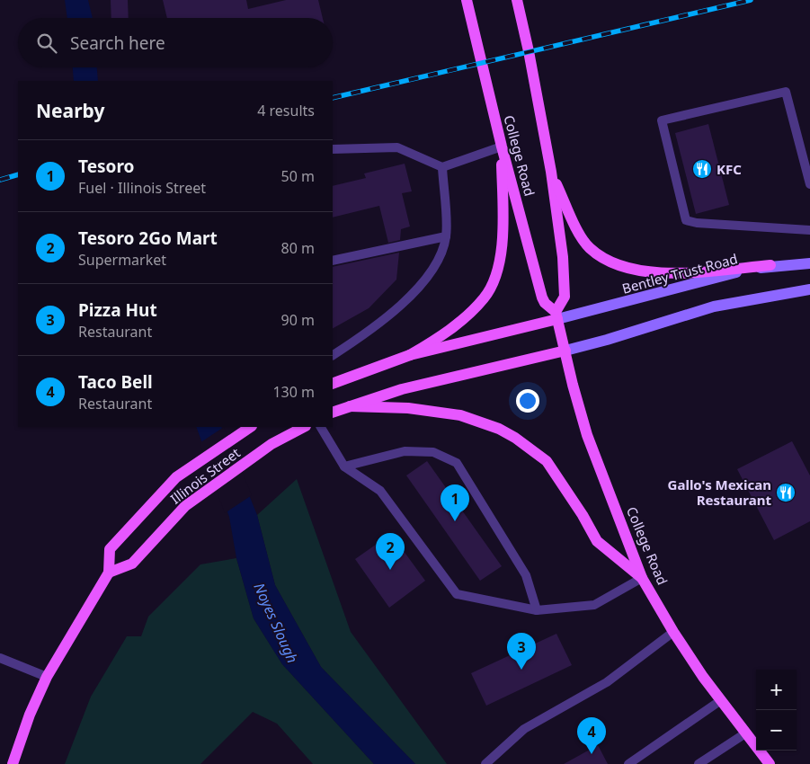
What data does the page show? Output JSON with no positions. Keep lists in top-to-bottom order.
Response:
{
  "streets": {
    "main road": ["College Road", "Illinois Street"],
    "street": ["Bentley Trust Road"]
  },
  "crossings": [
    ["College Road", "Bentley Trust Road"]
  ],
  "water": ["Noyes Slough"],
  "places": {
    "restaurant": ["KFC", "Gallo's Mexican Restaurant"]
  },
  "page": {
    "search": "Search here",
    "heading": ["Nearby", "4 results"],
    "list": [
      {
        "mark": "1",
        "name": "Tesoro",
        "note": "Fuel · Illinois Street",
        "value": "50 m"
      },
      {
        "mark": "2",
        "name": "Tesoro 2Go Mart",
        "note": "Supermarket",
        "value": "80 m"
      },
      {
        "mark": "3",
        "name": "Pizza Hut",
        "note": "Restaurant",
        "value": "90 m"
      },
      {
        "mark": "4",
        "name": "Taco Bell",
        "note": "Restaurant",
        "value": "130 m"
      }
    ],
    "pins": [
      "1",
      "2",
      "3",
      "4"
    ],
    "map_buttons": ["+", "−"]
  }
}
